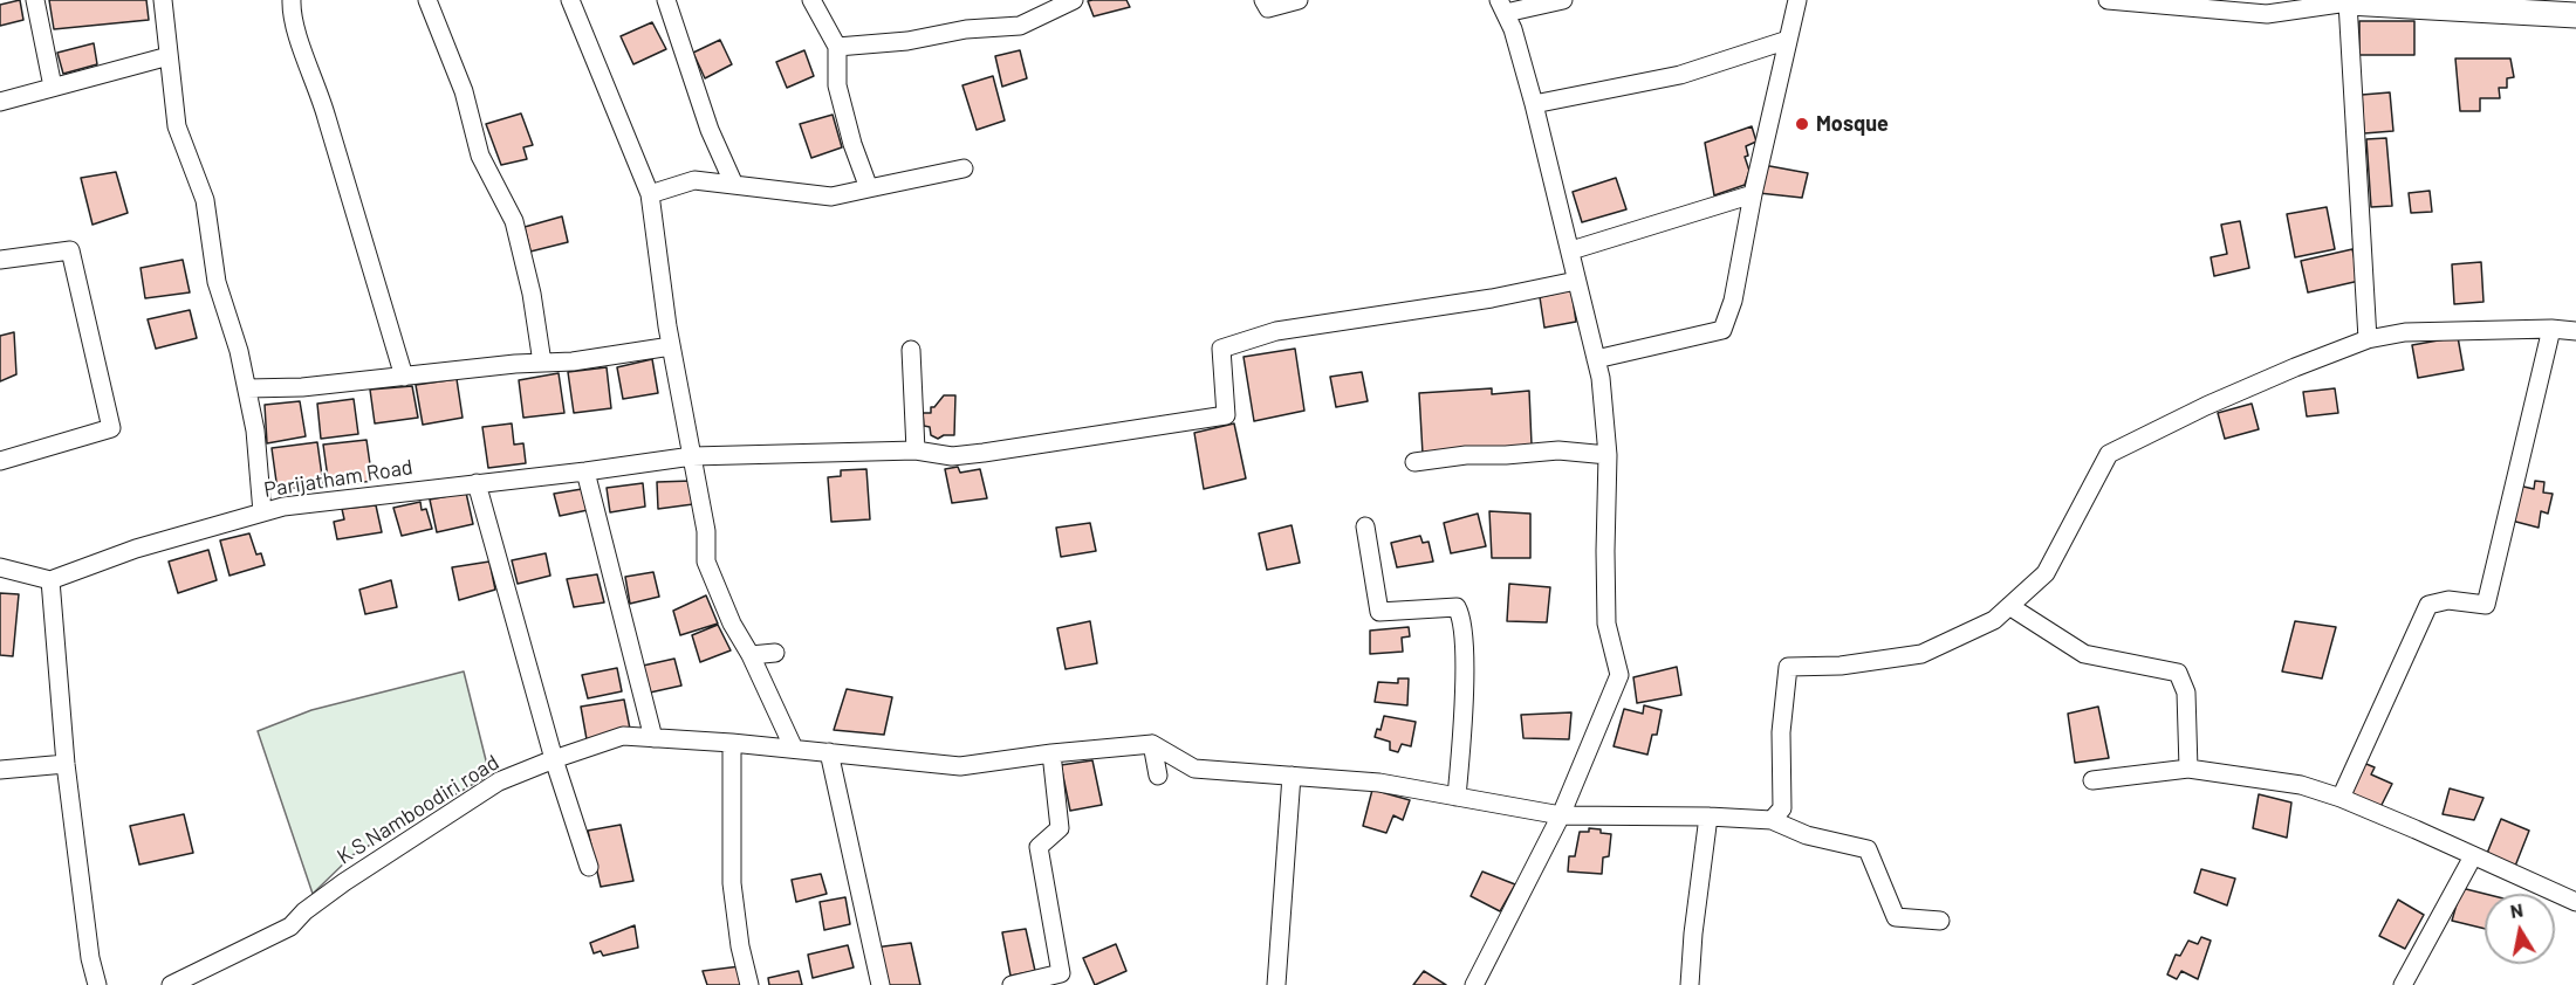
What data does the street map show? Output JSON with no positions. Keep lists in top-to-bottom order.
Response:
{
  "streets": {
    "street": ["Parijatham Road", "K S Namboodiri road"]
  },
  "places": ["Mosque"],
  "north": "top"
}
